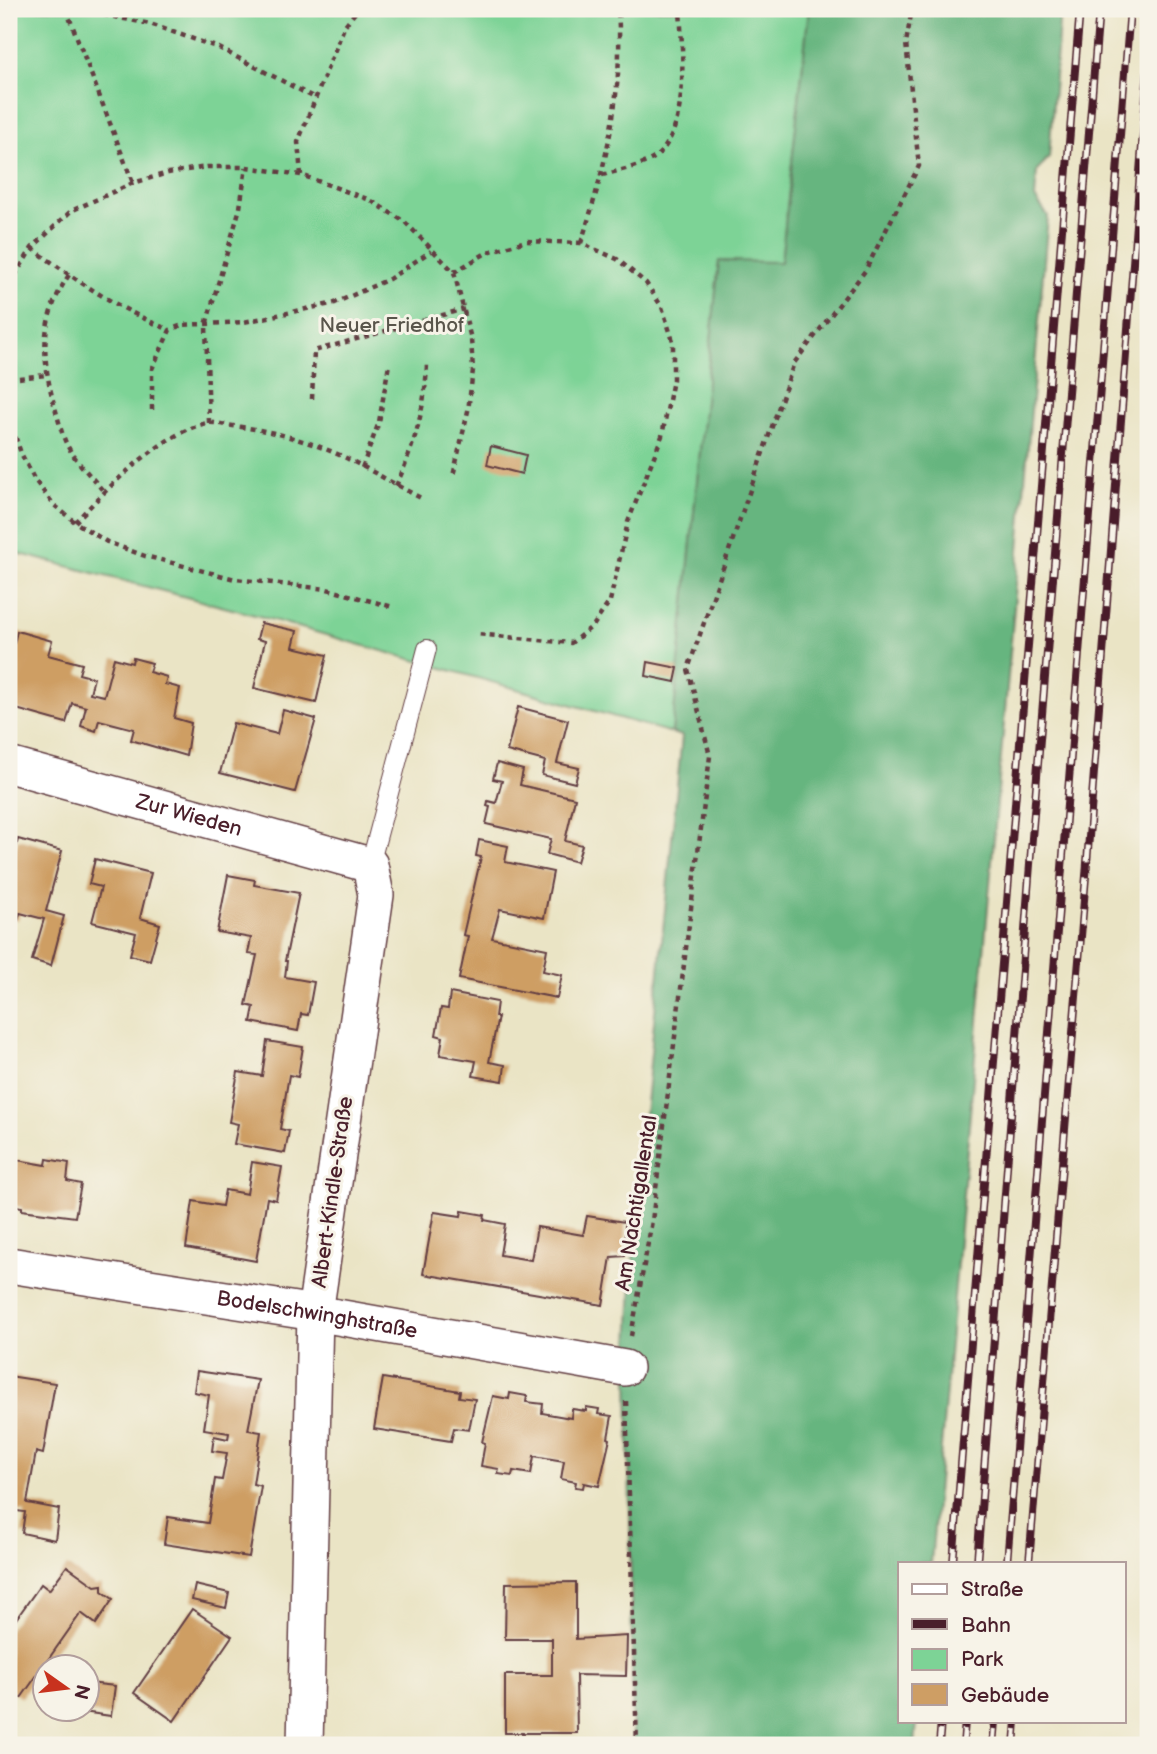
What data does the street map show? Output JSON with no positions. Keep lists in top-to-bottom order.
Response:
{
  "streets": {
    "street": ["Zur Wieden", "Albert-Kindle-Straße", "Bodelschwinghstraße"],
    "path": ["Am Nachtigallental"]
  },
  "crossings": [
    ["Zur Wieden", "Albert-Kindle-Straße"],
    ["Albert-Kindle-Straße", "Bodelschwinghstraße"],
    ["Am Nachtigallental", "Bodelschwinghstraße"]
  ],
  "parks": ["Neuer Friedhof"],
  "legend": [
    "Straße",
    "Bahn",
    "Park",
    "Gebäude"
  ],
  "north": "right"
}
